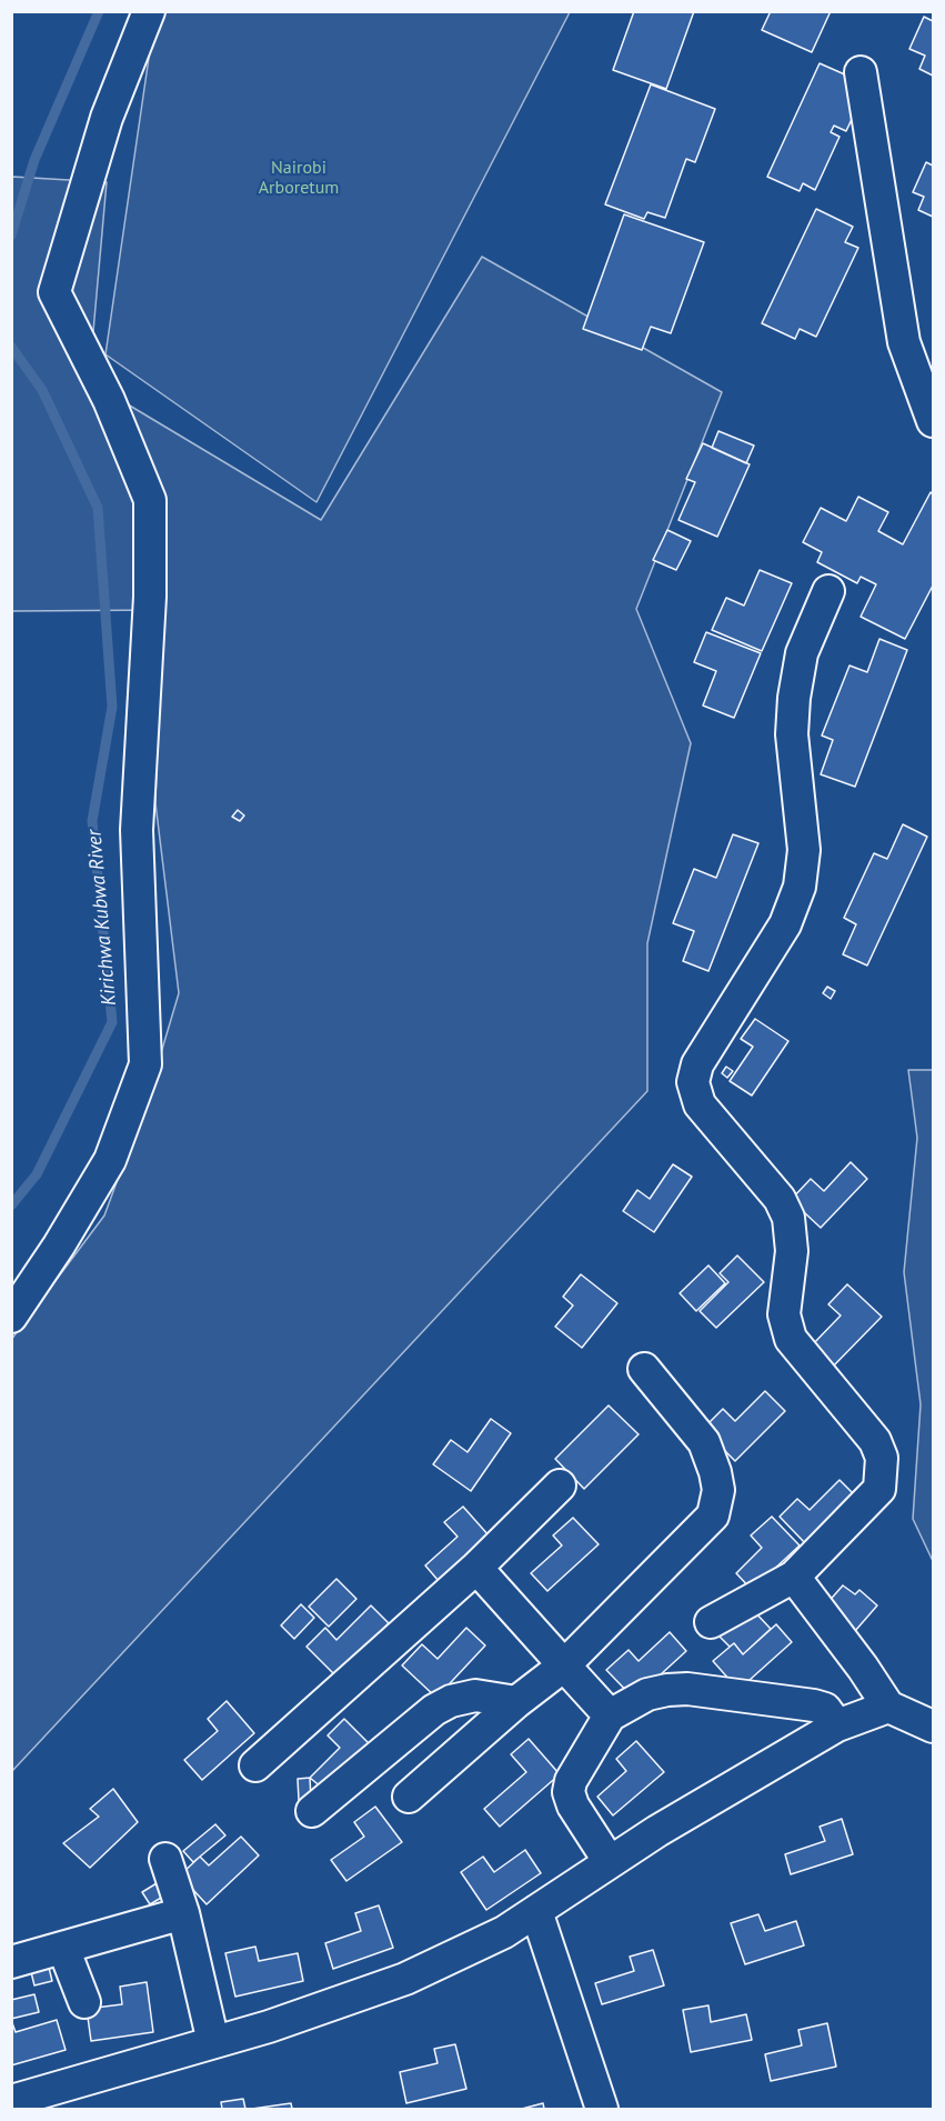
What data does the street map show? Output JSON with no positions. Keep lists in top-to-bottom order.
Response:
{
  "water": ["Kirichwa Kubwa River"],
  "parks": ["Nairobi Arboretum"]
}
